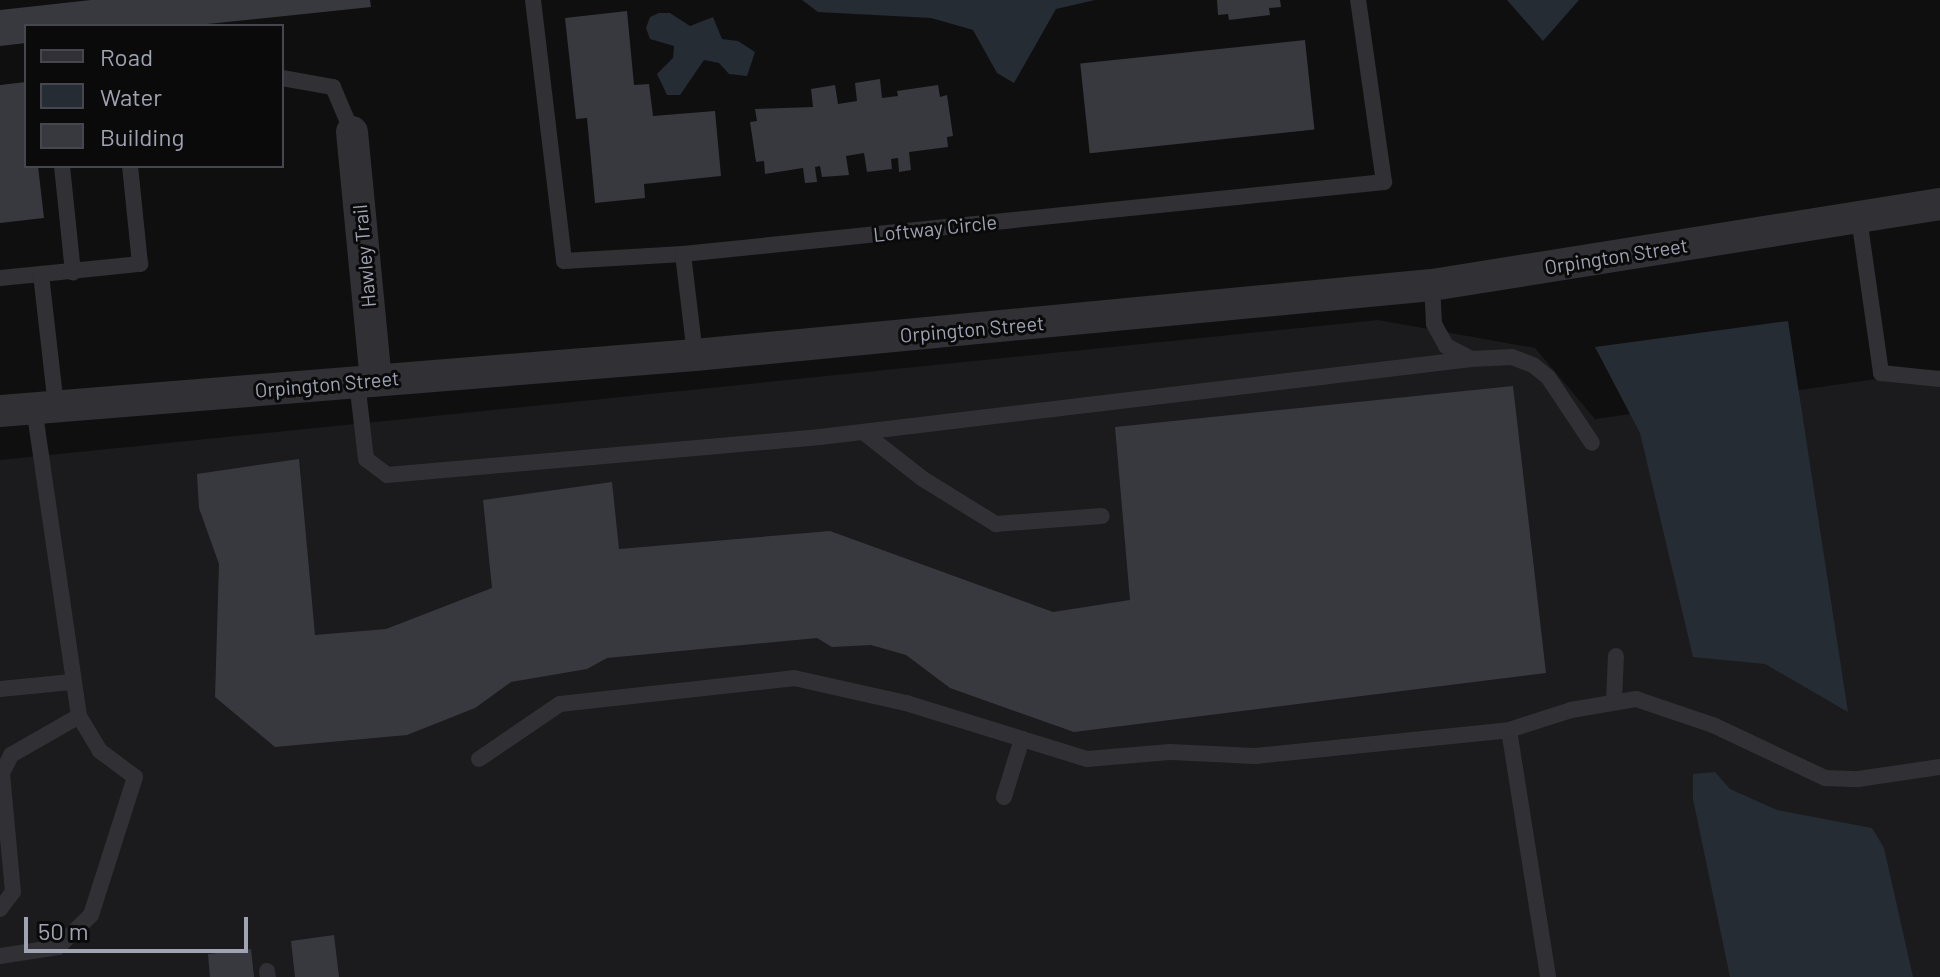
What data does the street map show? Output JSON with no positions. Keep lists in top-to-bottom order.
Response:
{
  "streets": {
    "street": ["Hawley Trail", "Orpington Street"],
    "lane": ["Loftway Circle"]
  },
  "crossings": [
    ["Hawley Trail", "Orpington Street"]
  ],
  "legend": ["Road", "Water", "Building"],
  "scale_bar": "50 m"
}
